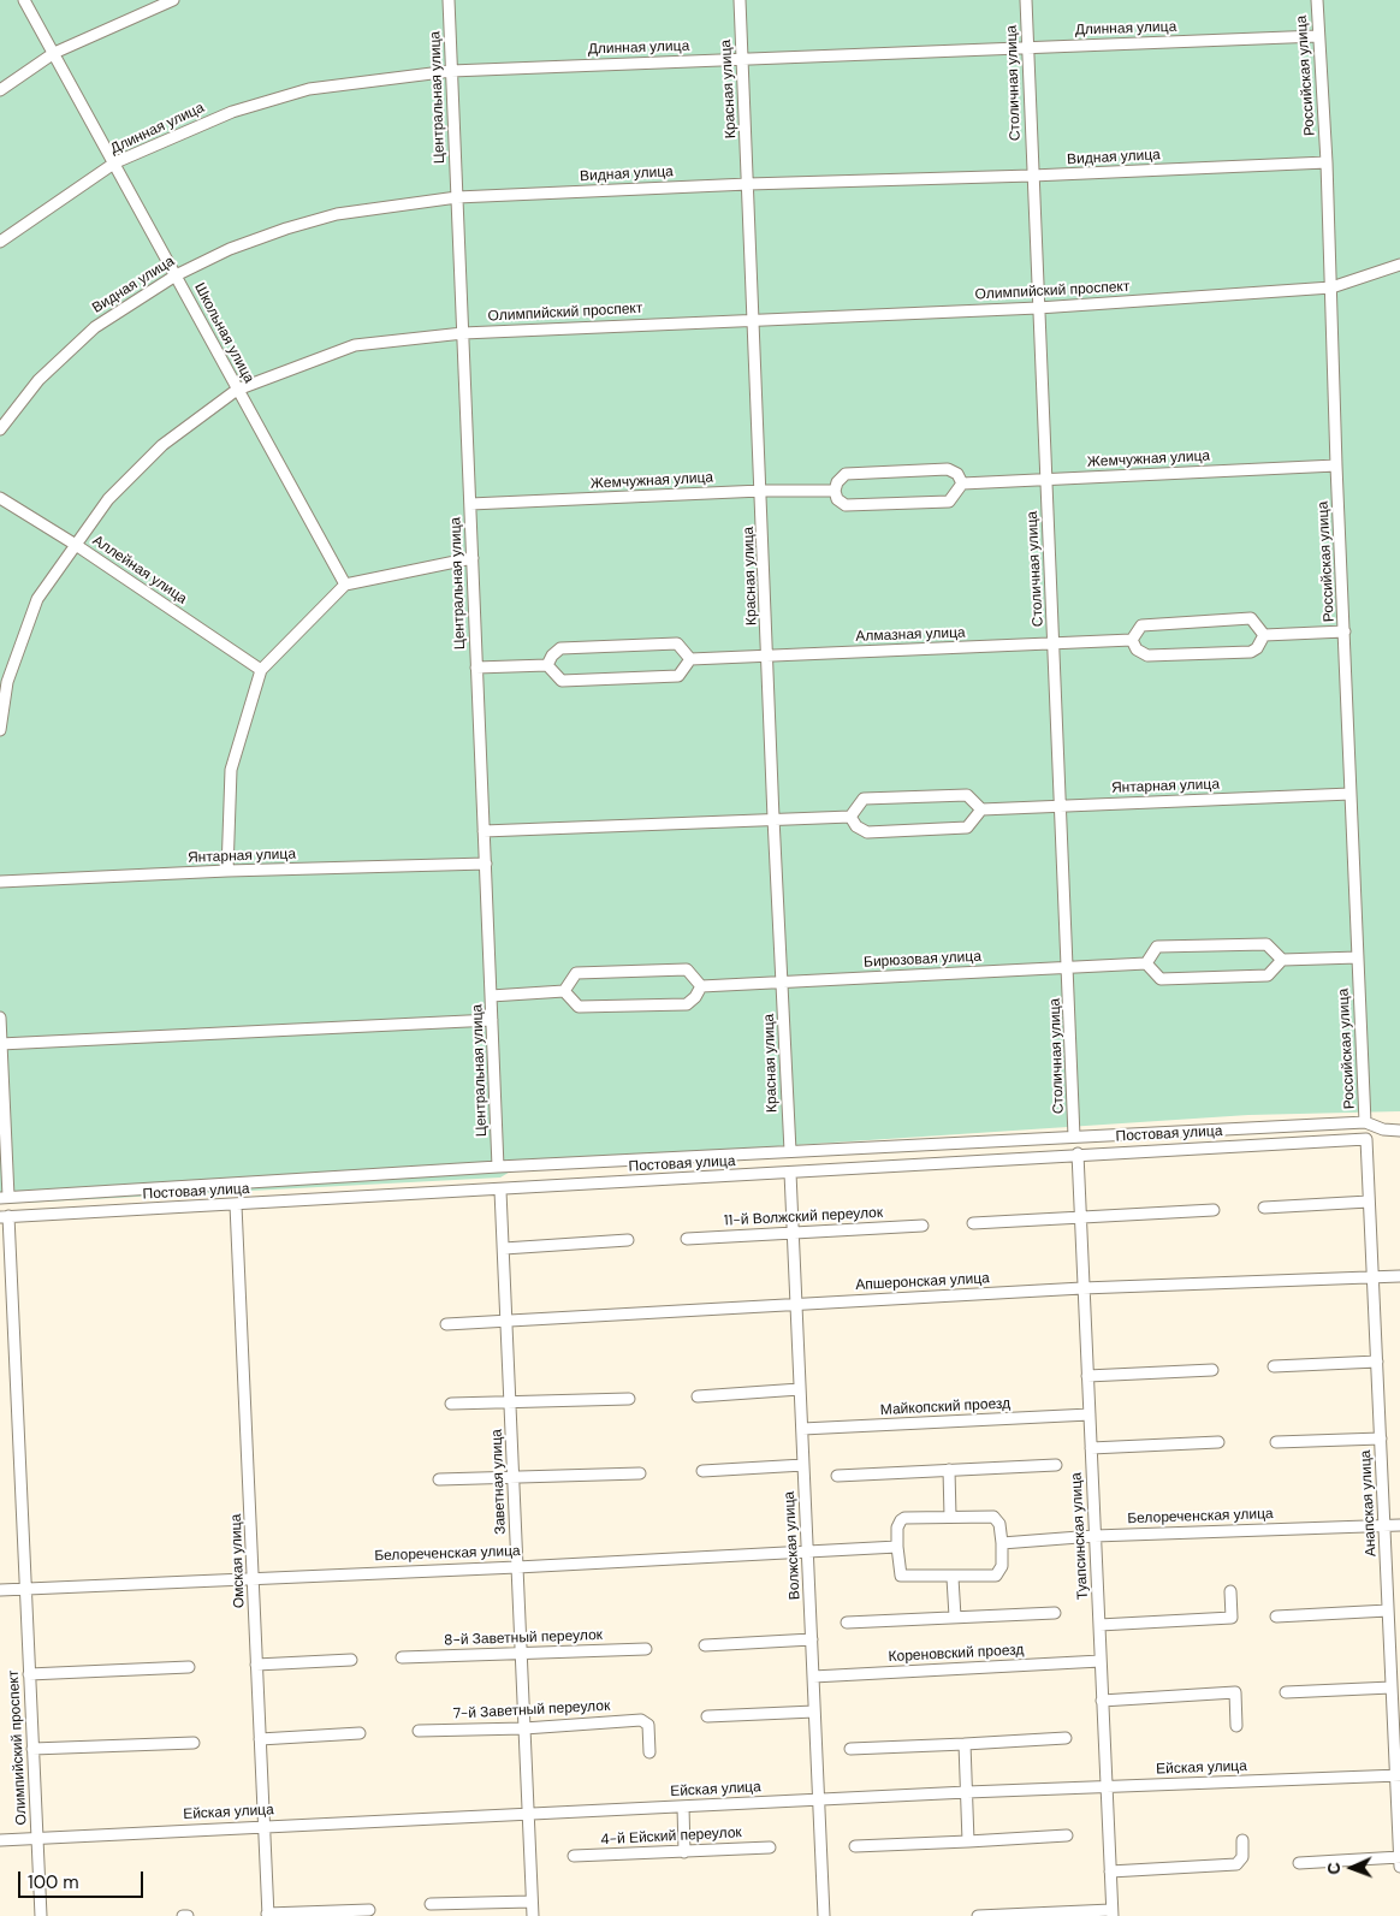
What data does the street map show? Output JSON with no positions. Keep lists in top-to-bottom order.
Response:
{
  "streets": {
    "street": [
      "Длинная улица",
      "Российская улица",
      "Столичная улица",
      "Красная улица",
      "Центральная улица",
      "Видная улица",
      "Олимпийский проспект",
      "Школьная улица",
      "Жемчужная улица",
      "Аллейная улица",
      "Алмазная улица",
      "Янтарная улица",
      "Бирюзовая улица",
      "Постовая улица",
      "11-й Волжский переулок",
      "Апшеронская улица",
      "Майкопский проезд",
      "Заветная улица",
      "Анапская улица",
      "Белореченская улица",
      "Туапсинская улица",
      "Волжская улица",
      "Омская улица",
      "8-й Заветный переулок",
      "Кореновский проезд",
      "7-й Заветный переулок",
      "Ейская улица",
      "4-й Ейский переулок"
    ]
  },
  "crossings": [
    ["Длинная улица", "Российская улица"],
    ["Длинная улица", "Столичная улица"],
    ["Длинная улица", "Красная улица"],
    ["Длинная улица", "Центральная улица"],
    ["Длинная улица", "Школьная улица"],
    ["Российская улица", "Видная улица"],
    ["Российская улица", "Олимпийский проспект"],
    ["Российская улица", "Жемчужная улица"],
    ["Российская улица", "Янтарная улица"],
    ["Российская улица", "Постовая улица"],
    ["Столичная улица", "Видная улица"],
    ["Столичная улица", "Олимпийский проспект"],
    ["Столичная улица", "Жемчужная улица"],
    ["Столичная улица", "Алмазная улица"],
    ["Столичная улица", "Янтарная улица"],
    ["Столичная улица", "Бирюзовая улица"],
    ["Столичная улица", "Постовая улица"],
    ["Красная улица", "Видная улица"],
    ["Красная улица", "Олимпийский проспект"],
    ["Красная улица", "Жемчужная улица"],
    ["Красная улица", "Алмазная улица"],
    ["Красная улица", "Бирюзовая улица"],
    ["Красная улица", "Постовая улица"],
    ["Центральная улица", "Видная улица"],
    ["Центральная улица", "Олимпийский проспект"],
    ["Центральная улица", "Жемчужная улица"],
    ["Центральная улица", "Янтарная улица"],
    ["Центральная улица", "Постовая улица"],
    ["Видная улица", "Школьная улица"],
    ["Олимпийский проспект", "Школьная улица"],
    ["Олимпийский проспект", "Аллейная улица"],
    ["Олимпийский проспект", "Постовая улица"],
    ["Олимпийский проспект", "Белореченская улица"],
    ["Олимпийский проспект", "Ейская улица"],
    ["Постовая улица", "Заветная улица"],
    ["Постовая улица", "Анапская улица"],
    ["Постовая улица", "Туапсинская улица"],
    ["Постовая улица", "Волжская улица"],
    ["Постовая улица", "Омская улица"],
    ["11-й Волжский переулок", "Волжская улица"],
    ["Апшеронская улица", "Заветная улица"],
    ["Апшеронская улица", "Анапская улица"],
    ["Апшеронская улица", "Туапсинская улица"],
    ["Апшеронская улица", "Волжская улица"],
    ["Майкопский проезд", "Туапсинская улица"],
    ["Майкопский проезд", "Волжская улица"],
    ["Заветная улица", "Белореченская улица"],
    ["Заветная улица", "8-й Заветный переулок"],
    ["Заветная улица", "7-й Заветный переулок"],
    ["Заветная улица", "Ейская улица"],
    ["Анапская улица", "Белореченская улица"],
    ["Анапская улица", "Ейская улица"],
    ["Белореченская улица", "Туапсинская улица"],
    ["Белореченская улица", "Волжская улица"],
    ["Белореченская улица", "Омская улица"],
    ["Туапсинская улица", "Кореновский проезд"],
    ["Туапсинская улица", "Ейская улица"],
    ["Волжская улица", "Кореновский проезд"],
    ["Волжская улица", "Ейская улица"],
    ["Омская улица", "Ейская улица"]
  ],
  "scale_bar": "100 m",
  "north": "left"
}
